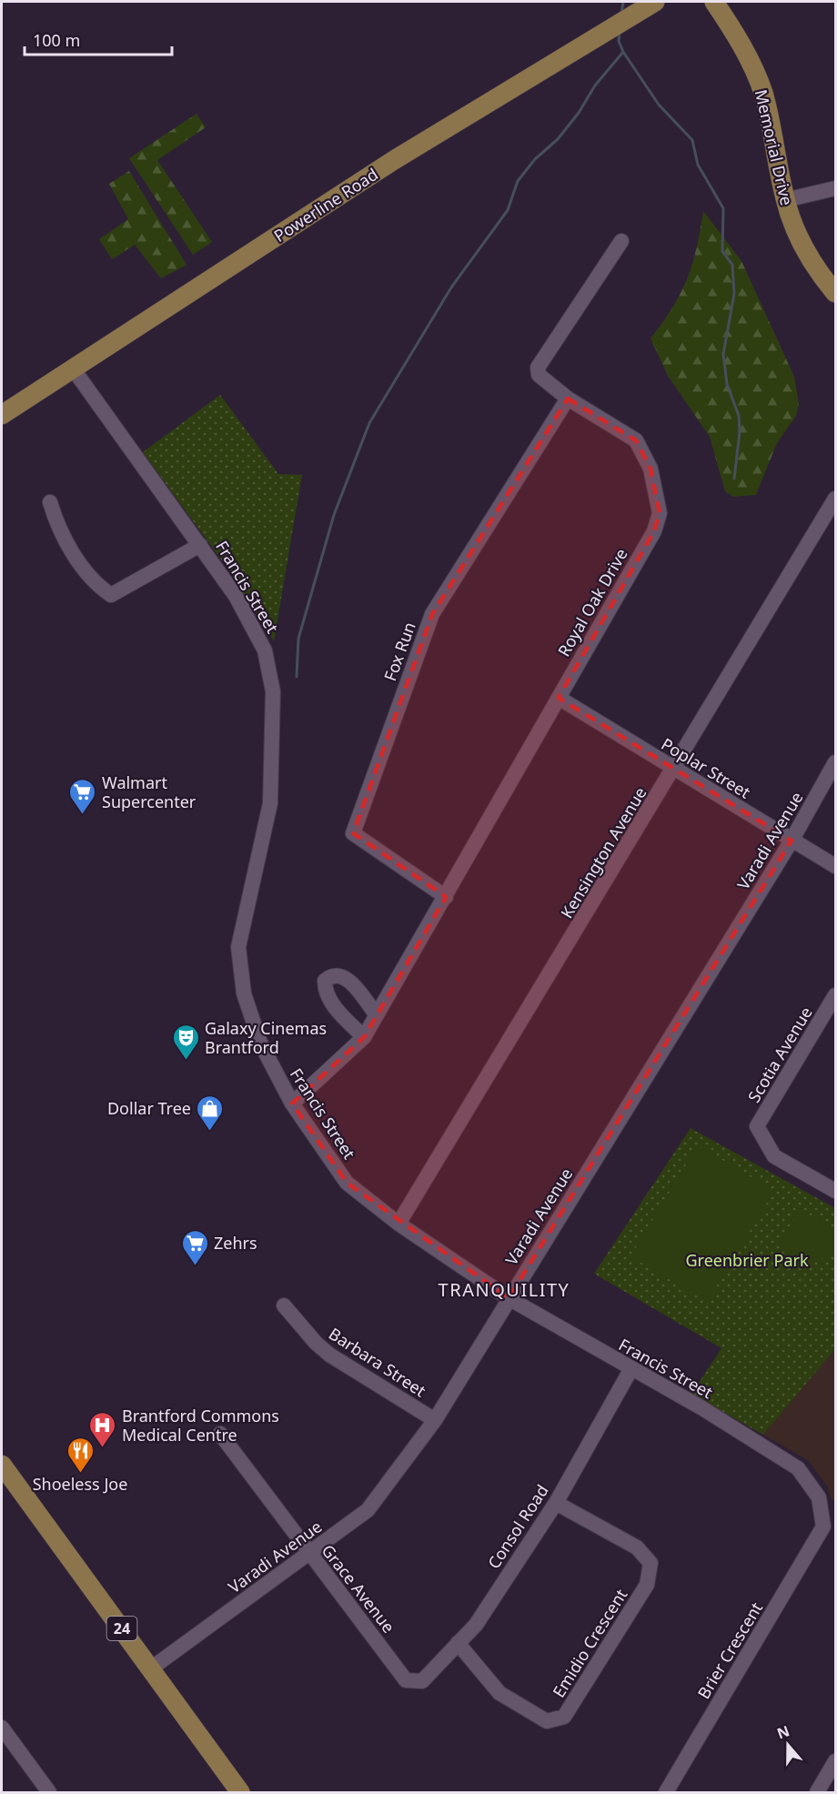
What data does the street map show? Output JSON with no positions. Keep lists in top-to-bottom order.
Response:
{
  "streets": {
    "main road": ["Memorial Drive", "Powerline Road", "24"],
    "street": [
      "Francis Street",
      "Royal Oak Drive",
      "Fox Run",
      "Poplar Street",
      "Varadi Avenue",
      "Kensington Avenue",
      "Scotia Avenue",
      "Barbara Street",
      "Consol Road",
      "Grace Avenue",
      "Emidio Crescent",
      "Brier Crescent"
    ]
  },
  "crossings": [
    ["Powerline Road", "Francis Street"],
    ["Francis Street", "Royal Oak Drive"],
    ["Francis Street", "Varadi Avenue"],
    ["Francis Street", "Kensington Avenue"],
    ["Francis Street", "Consol Road"],
    ["Francis Street", "Brier Crescent"],
    ["Royal Oak Drive", "Fox Run"],
    ["Royal Oak Drive", "Poplar Street"],
    ["Poplar Street", "Varadi Avenue"],
    ["Poplar Street", "Kensington Avenue"],
    ["Varadi Avenue", "Barbara Street"],
    ["Varadi Avenue", "Grace Avenue"],
    ["Varadi Avenue", "24"],
    ["Consol Road", "Grace Avenue"],
    ["Consol Road", "Emidio Crescent"]
  ],
  "districts": ["TRANQUILITY"],
  "parks": ["Greenbrier Park"],
  "places": {
    "supermarket": ["Walmart Supercenter", "Zehrs"],
    "theatre": ["Galaxy Cinemas Brantford"],
    "shop": ["Dollar Tree"],
    "hospital": ["Brantford Commons Medical Centre"],
    "restaurant": ["Shoeless Joe"]
  },
  "scale_bar": "100 m",
  "north": "top"
}
